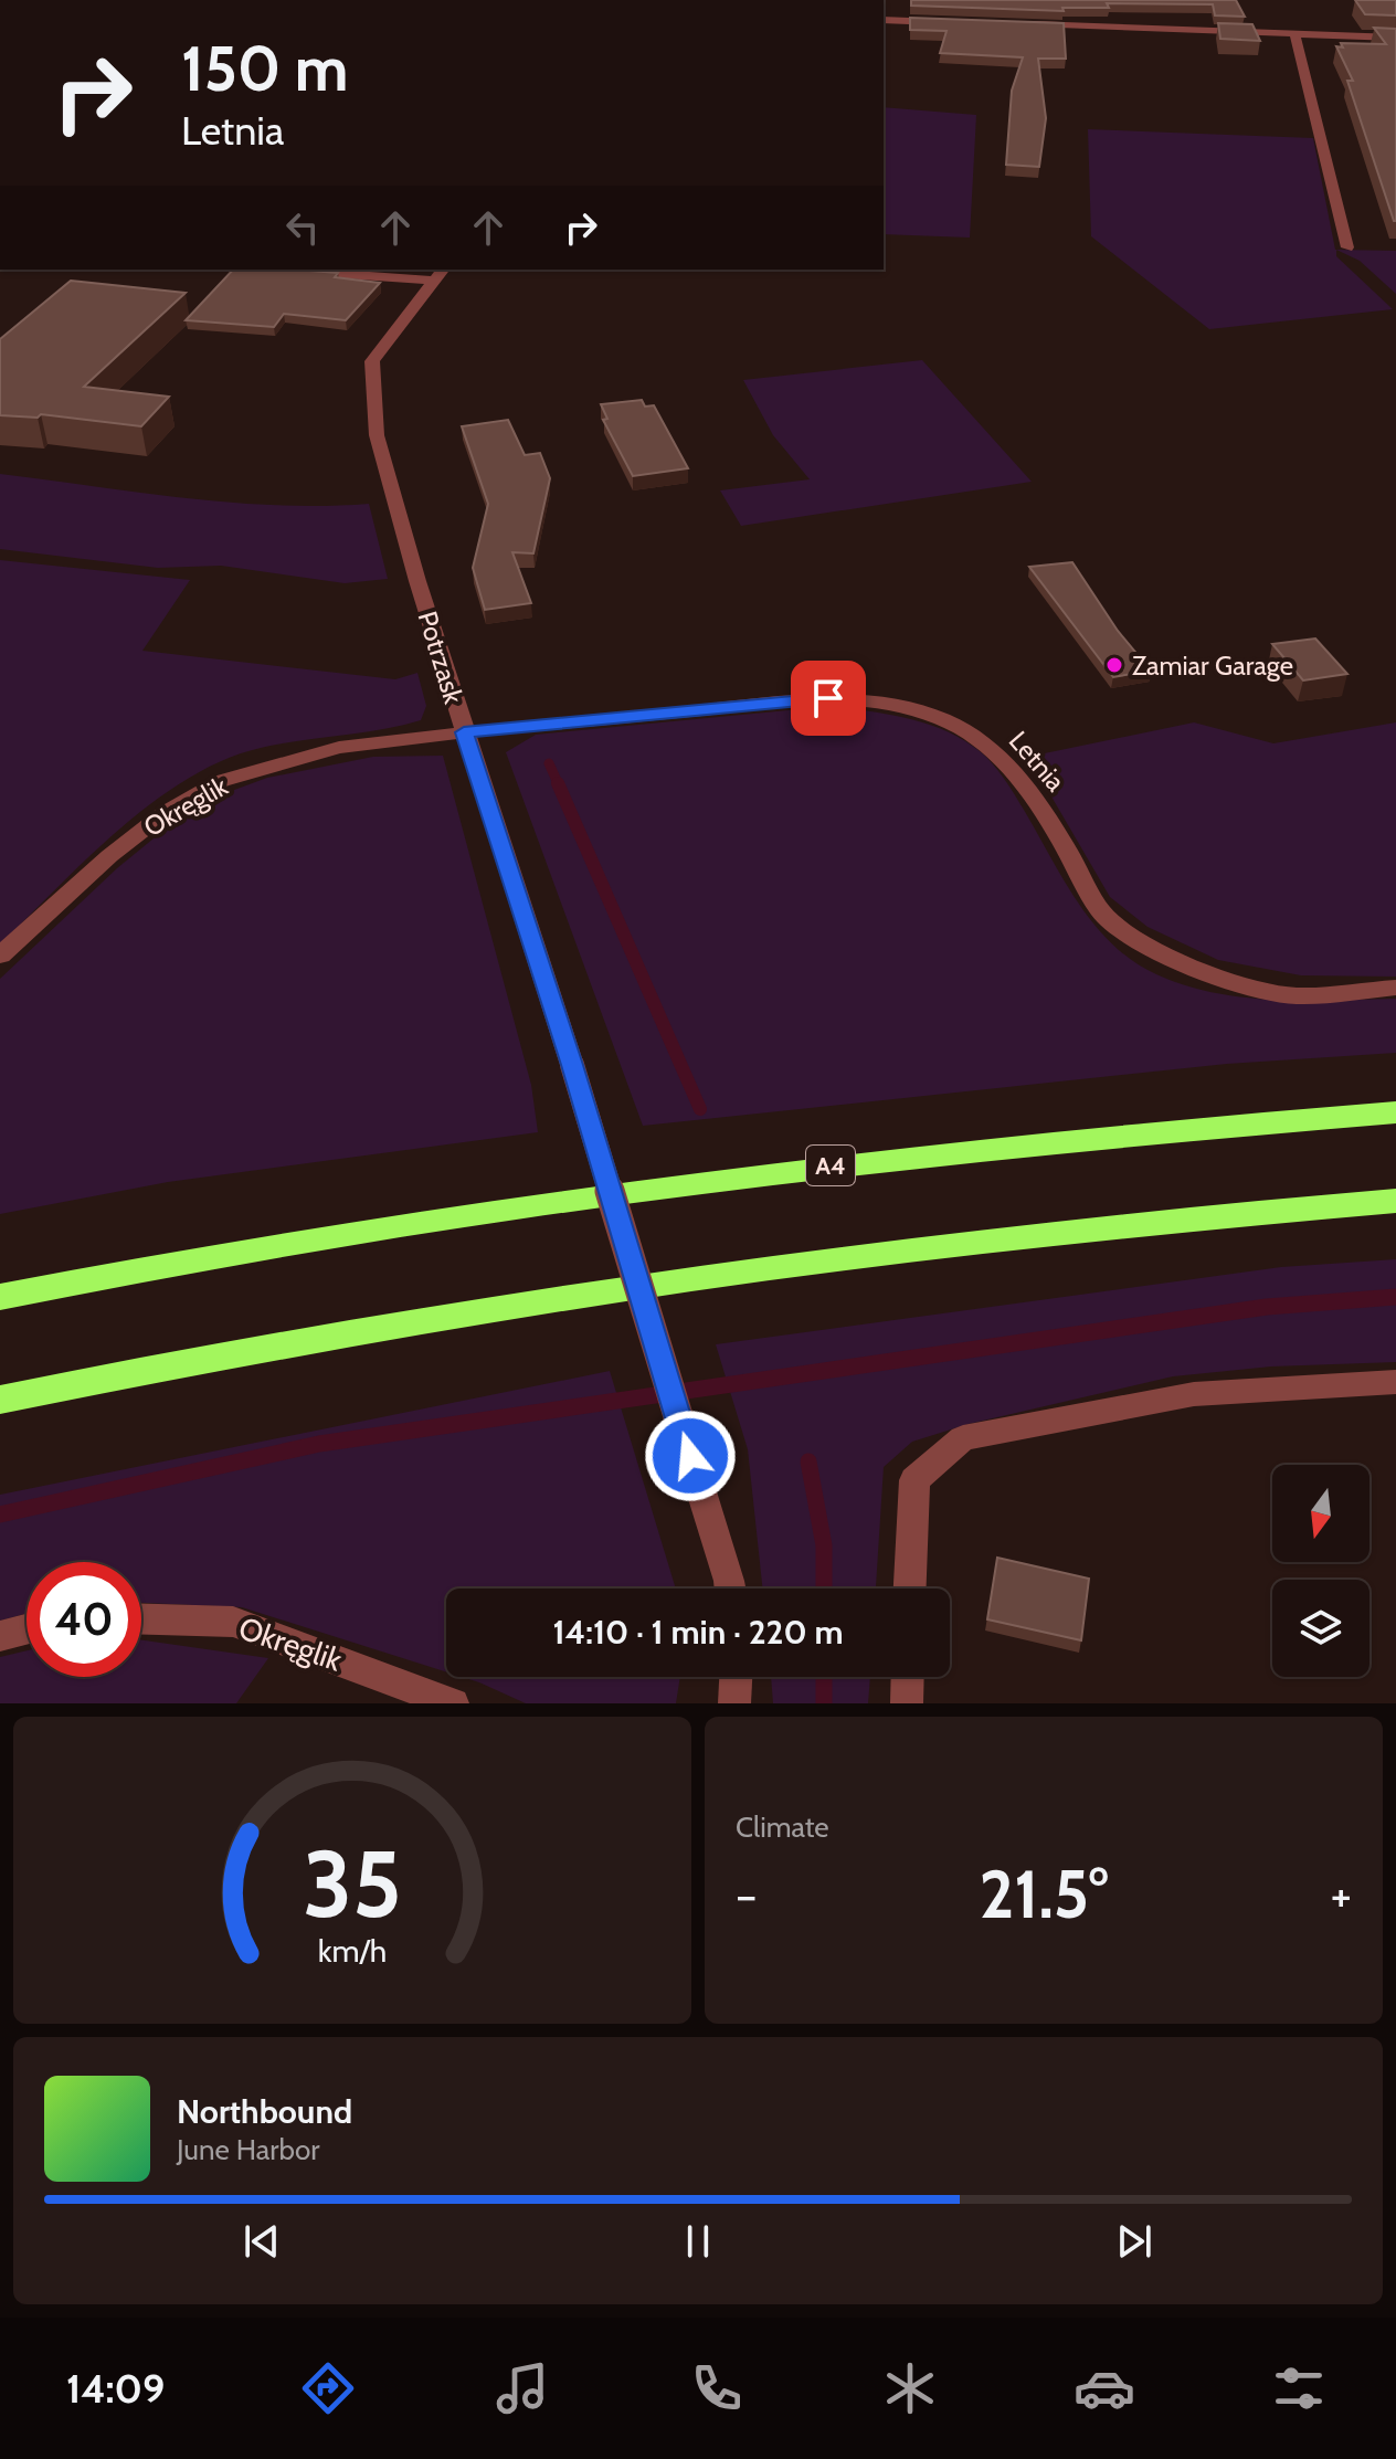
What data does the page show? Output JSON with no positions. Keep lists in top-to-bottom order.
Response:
{
  "streets": {
    "highway": ["A4"],
    "street": ["Potrzask", "Letnia", "Okręglik"]
  },
  "crossings": [
    ["Potrzask", "Letnia"],
    ["Potrzask", "Okręglik"],
    ["Letnia", "Okręglik"]
  ],
  "places": ["Zamiar Garage"],
  "north": "bottom",
  "page": {
    "turn": ["150 m", "Letnia"],
    "limit": "40",
    "trip": "14:10 · 1 min · 220 m",
    "tile": "Climate",
    "heat": ["−", "21.5°", "+"],
    "song": ["Northbound", "June Harbor"],
    "tabs": "14:09",
    "gauge": ["35", "km/h"]
  }
}
